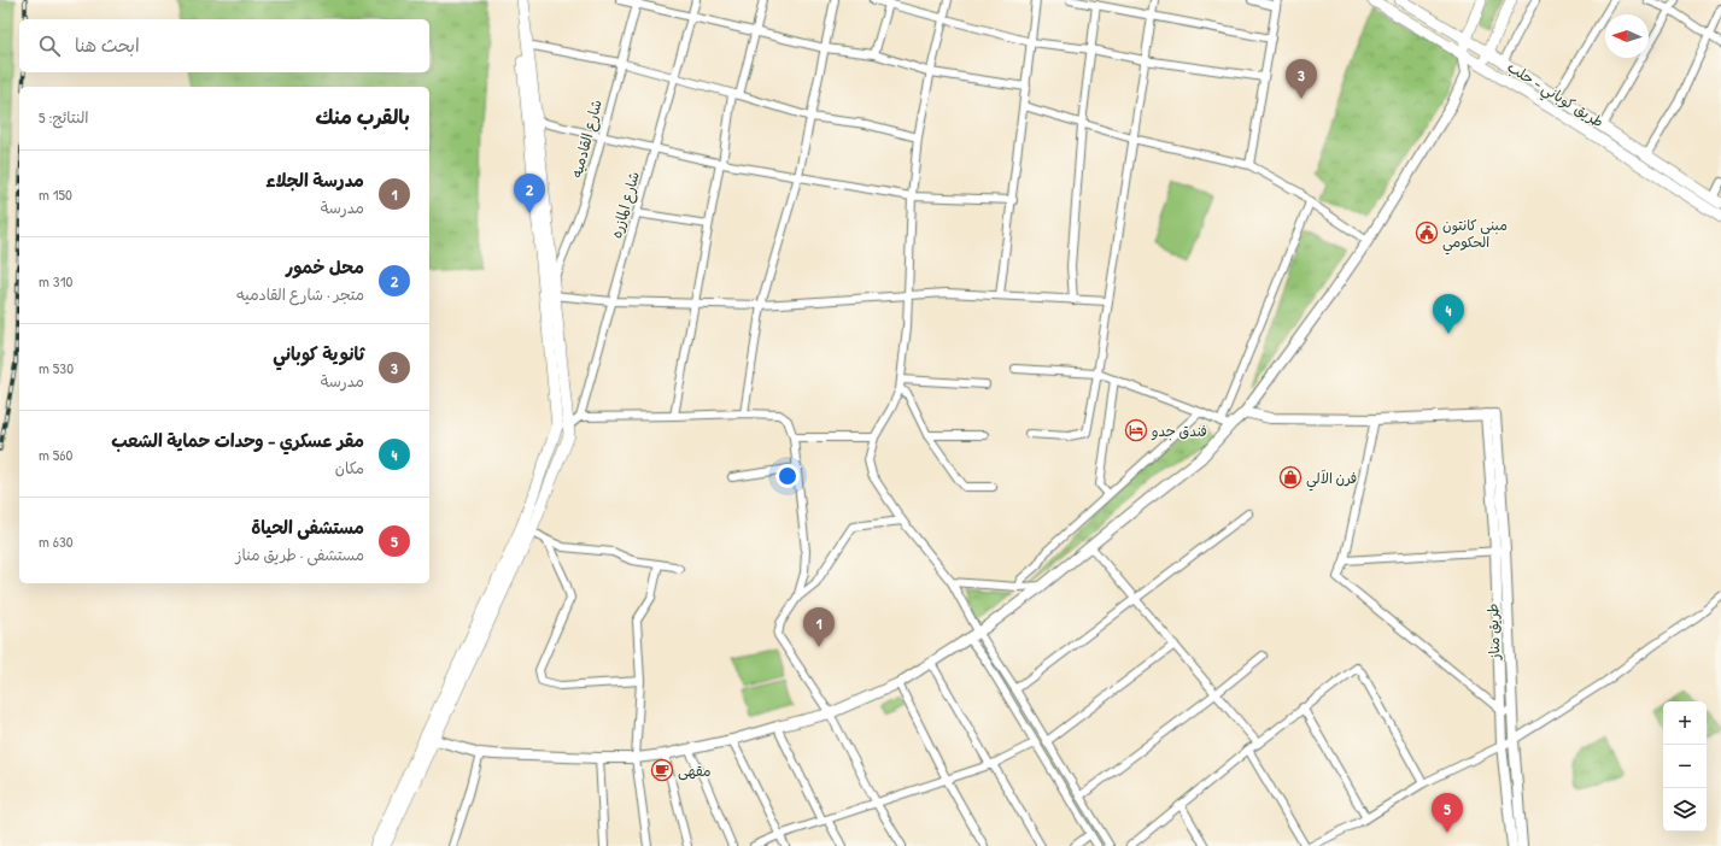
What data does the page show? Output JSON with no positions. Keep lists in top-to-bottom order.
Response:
{
  "streets": {
    "main road": ["طريق كوباني - حلب", "طريق مناز"],
    "street": ["شارع القادميه", "شارع المازره"]
  },
  "places": {
    "public building": ["مبنى كانتون الحكومي"],
    "hotel": ["فندق جدو"],
    "shop": ["فرن الآلي"],
    "cafe": ["مقهى"]
  },
  "north": "left",
  "page": {
    "search": "ابحث هنا",
    "pins": [
      "3",
      "2",
      "4",
      "1",
      "5"
    ],
    "heading": ["بالقرب منك", "النتائج: 5"],
    "list": [
      {
        "mark": "1",
        "name": "مدرسة الجلاء",
        "note": "مدرسة",
        "value": "150 m"
      },
      {
        "mark": "2",
        "name": "محل خمور",
        "note": "متجر · شارع القادميه",
        "value": "310 m"
      },
      {
        "mark": "3",
        "name": "ثانوية كوباني",
        "note": "مدرسة",
        "value": "530 m"
      },
      {
        "mark": "4",
        "name": "مقر عسكري - وحدات حماية الشعب",
        "note": "مكان",
        "value": "560 m"
      },
      {
        "mark": "5",
        "name": "مستشفى الحياة",
        "note": "مستشفى · طريق مناز",
        "value": "630 m"
      }
    ],
    "map_buttons": ["+", "−"]
  }
}
